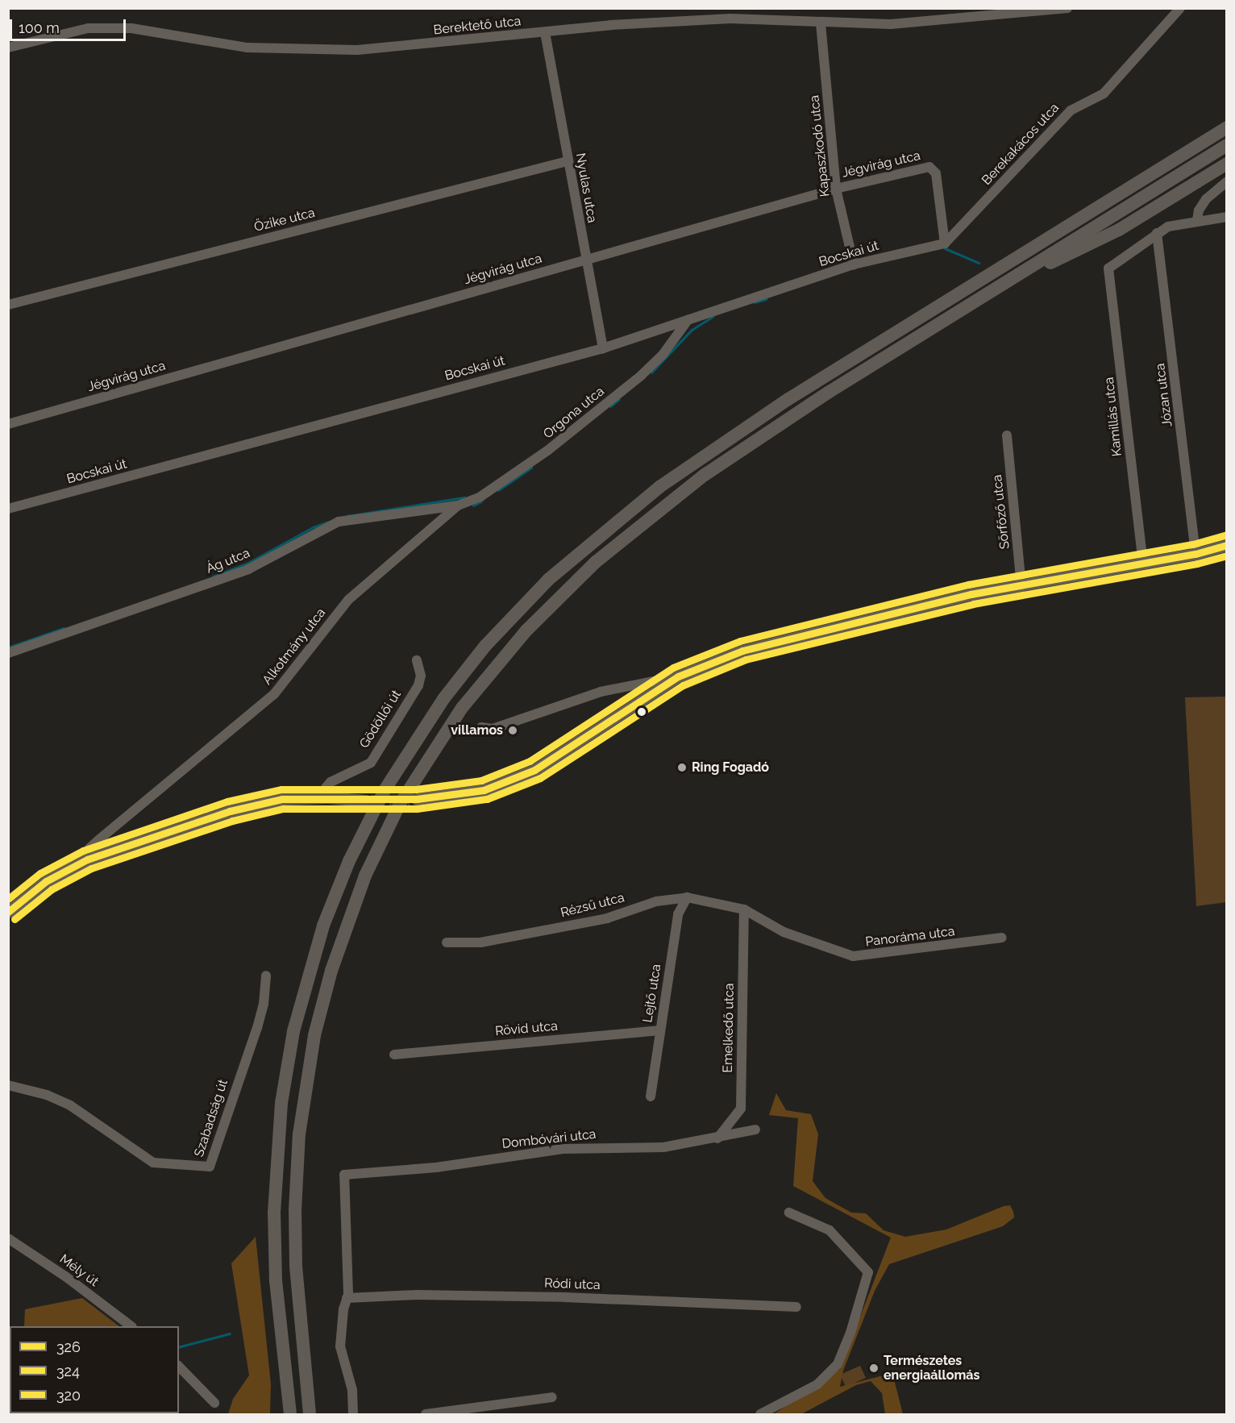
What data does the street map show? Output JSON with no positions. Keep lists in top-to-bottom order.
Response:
{
  "streets": {
    "street": [
      "Berektető utca",
      "Berekakácos utca",
      "Kapaszkodó utca",
      "Jégvirág utca",
      "Nyulas utca",
      "Őzike utca",
      "Bocskai út",
      "Józan utca",
      "Orgona utca",
      "Kamillás utca",
      "Sörfőző utca",
      "Ág utca",
      "Alkotmány utca",
      "Gödöllői út",
      "Rézsű utca",
      "Panoráma utca",
      "Lejtő utca",
      "Emelkedő utca",
      "Rövid utca",
      "Szabadság út",
      "Dombóvári utca",
      "Mély út",
      "Ródi utca"
    ]
  },
  "crossings": [
    ["Berektető utca", "Kapaszkodó utca"],
    ["Berektető utca", "Nyulas utca"],
    ["Berekakácos utca", "Jégvirág utca"],
    ["Berekakácos utca", "Bocskai út"],
    ["Kapaszkodó utca", "Jégvirág utca"],
    ["Kapaszkodó utca", "Bocskai út"],
    ["Jégvirág utca", "Nyulas utca"],
    ["Jégvirág utca", "Bocskai út"],
    ["Nyulas utca", "Őzike utca"],
    ["Nyulas utca", "Bocskai út"],
    ["Bocskai út", "Orgona utca"],
    ["Józan utca", "Kamillás utca"],
    ["Orgona utca", "Ág utca"],
    ["Orgona utca", "Alkotmány utca"],
    ["Ág utca", "Alkotmány utca"],
    ["Rézsű utca", "Panoráma utca"],
    ["Rézsű utca", "Lejtő utca"],
    ["Rézsű utca", "Emelkedő utca"],
    ["Panoráma utca", "Emelkedő utca"],
    ["Lejtő utca", "Rövid utca"],
    ["Emelkedő utca", "Dombóvári utca"],
    ["Dombóvári utca", "Ródi utca"]
  ],
  "places": ["villamos", "Ring Fogadó", "Természetes energiaállomás"],
  "lines": ["transit line 320", "transit line 326", "transit line 324"],
  "legend": ["326", "324", "320"],
  "scale_bar": "100 m"
}
